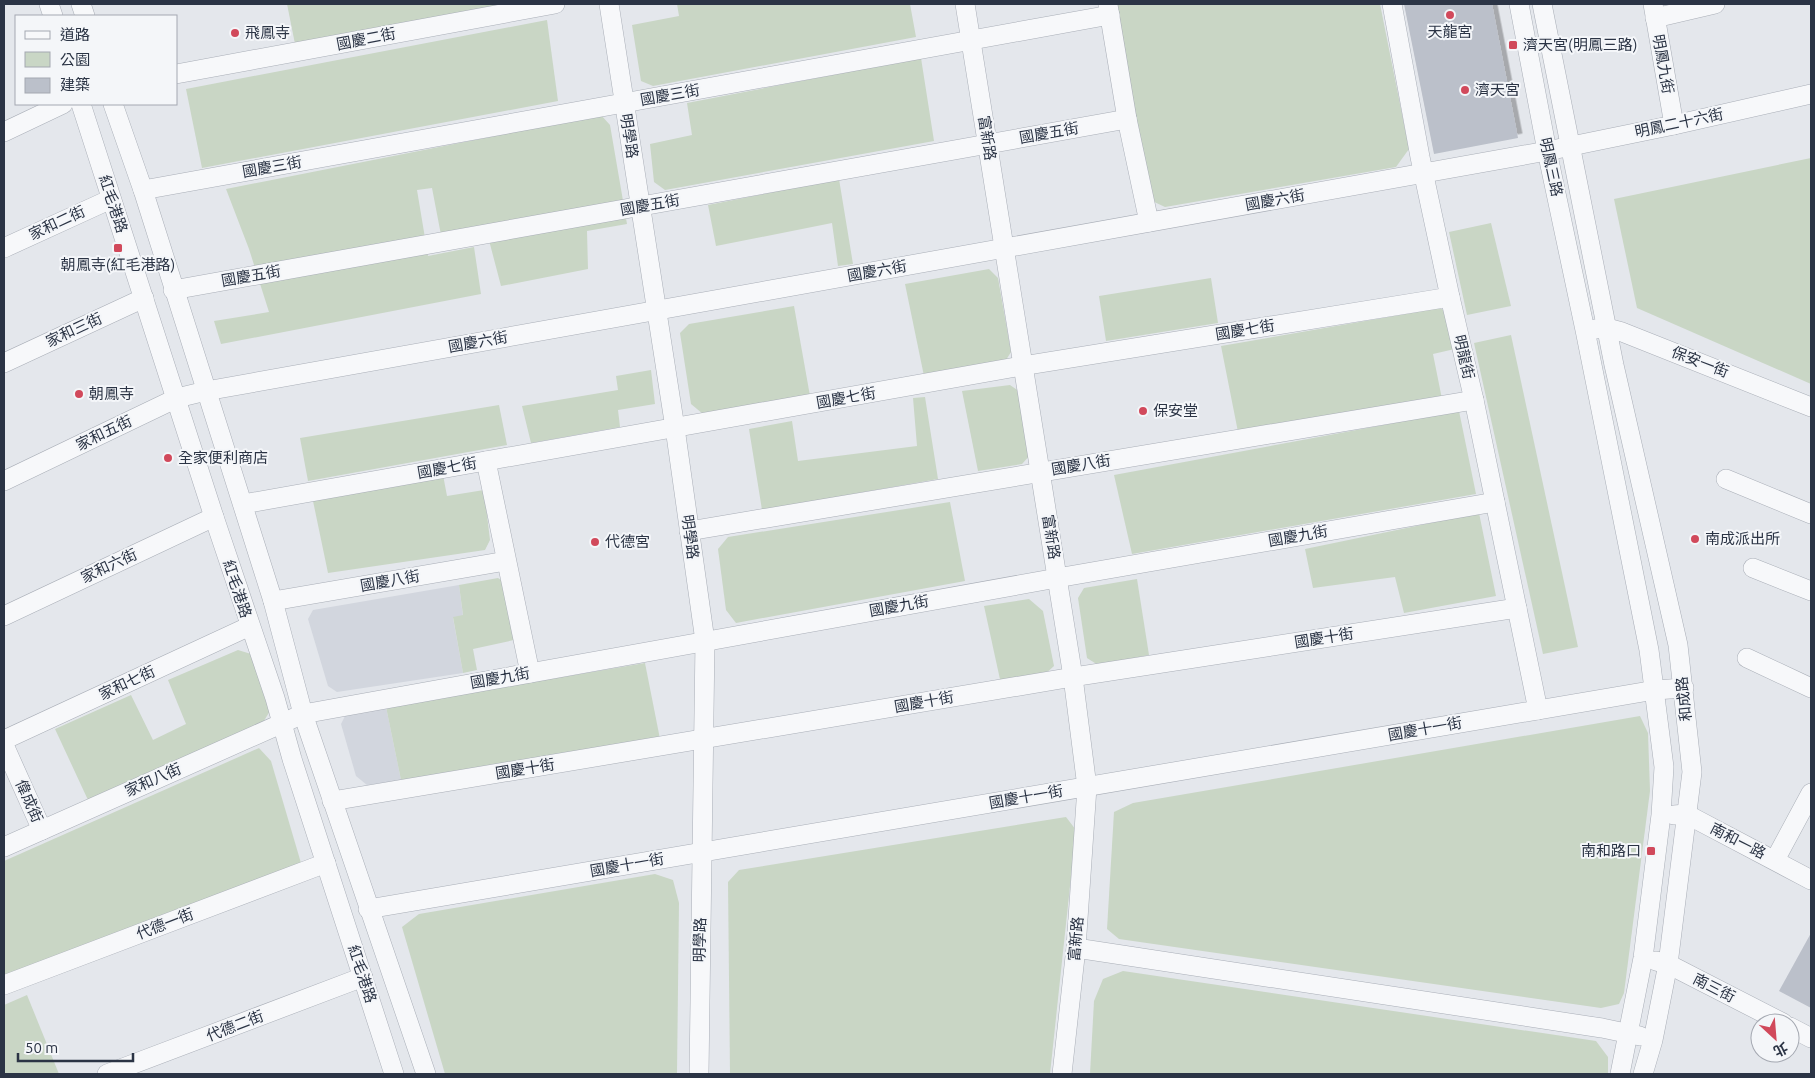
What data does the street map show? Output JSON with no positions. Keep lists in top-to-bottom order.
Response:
{
  "streets": {
    "street": [
      "國慶二街",
      "明鳳九街",
      "國慶三街",
      "明鳳二十六街",
      "國慶五街",
      "明學路",
      "富新路",
      "明鳳三路",
      "國慶六街",
      "紅毛港路",
      "家和二街",
      "家和三街",
      "國慶七街",
      "明龍街",
      "保安一街",
      "家和五街",
      "國慶八街",
      "國慶九街",
      "家和六街",
      "國慶十街",
      "家和七街",
      "和成路",
      "國慶十一街",
      "家和八街",
      "偉成街",
      "南和一路",
      "代德一街",
      "南三街",
      "代德二街"
    ]
  },
  "crossings": [
    ["明鳳九街", "明鳳二十六街"],
    ["國慶三街", "明學路"],
    ["國慶三街", "富新路"],
    ["國慶三街", "紅毛港路"],
    ["明鳳二十六街", "明鳳三路"],
    ["明鳳二十六街", "國慶六街"],
    ["國慶五街", "明學路"],
    ["國慶五街", "富新路"],
    ["國慶五街", "紅毛港路"],
    ["明學路", "國慶六街"],
    ["明學路", "國慶七街"],
    ["明學路", "國慶八街"],
    ["明學路", "國慶九街"],
    ["明學路", "國慶十街"],
    ["明學路", "國慶十一街"],
    ["富新路", "國慶六街"],
    ["富新路", "國慶七街"],
    ["富新路", "國慶八街"],
    ["富新路", "國慶九街"],
    ["富新路", "國慶十街"],
    ["富新路", "國慶十一街"],
    ["明鳳三路", "國慶六街"],
    ["明鳳三路", "保安一街"],
    ["明鳳三路", "和成路"],
    ["國慶六街", "紅毛港路"],
    ["國慶六街", "明龍街"],
    ["國慶六街", "家和五街"],
    ["紅毛港路", "家和二街"],
    ["紅毛港路", "家和三街"],
    ["紅毛港路", "國慶七街"],
    ["紅毛港路", "家和五街"],
    ["紅毛港路", "國慶八街"],
    ["紅毛港路", "國慶九街"],
    ["紅毛港路", "家和六街"],
    ["紅毛港路", "國慶十街"],
    ["紅毛港路", "家和七街"],
    ["紅毛港路", "國慶十一街"],
    ["紅毛港路", "家和八街"],
    ["紅毛港路", "代德一街"],
    ["紅毛港路", "代德二街"],
    ["國慶七街", "明龍街"],
    ["明龍街", "國慶八街"],
    ["明龍街", "國慶九街"],
    ["明龍街", "國慶十街"],
    ["明龍街", "國慶十一街"],
    ["保安一街", "和成路"],
    ["國慶九街", "家和八街"],
    ["和成路", "國慶十一街"],
    ["和成路", "南和一路"],
    ["和成路", "南三街"],
    ["家和八街", "偉成街"]
  ],
  "places": {
    "other": [
      "天龍宮",
      "飛鳳寺",
      "濟天宮",
      "朝鳳寺",
      "保安堂",
      "全家便利商店",
      "南成派出所",
      "代德宮"
    ],
    "transit": ["濟天宮(明鳳三路)", "朝鳳寺(紅毛港路)", "南和路口"]
  },
  "legend": ["道路", "公園", "建築"],
  "scale_bar": "50 m",
  "north": "bottom right"
}
